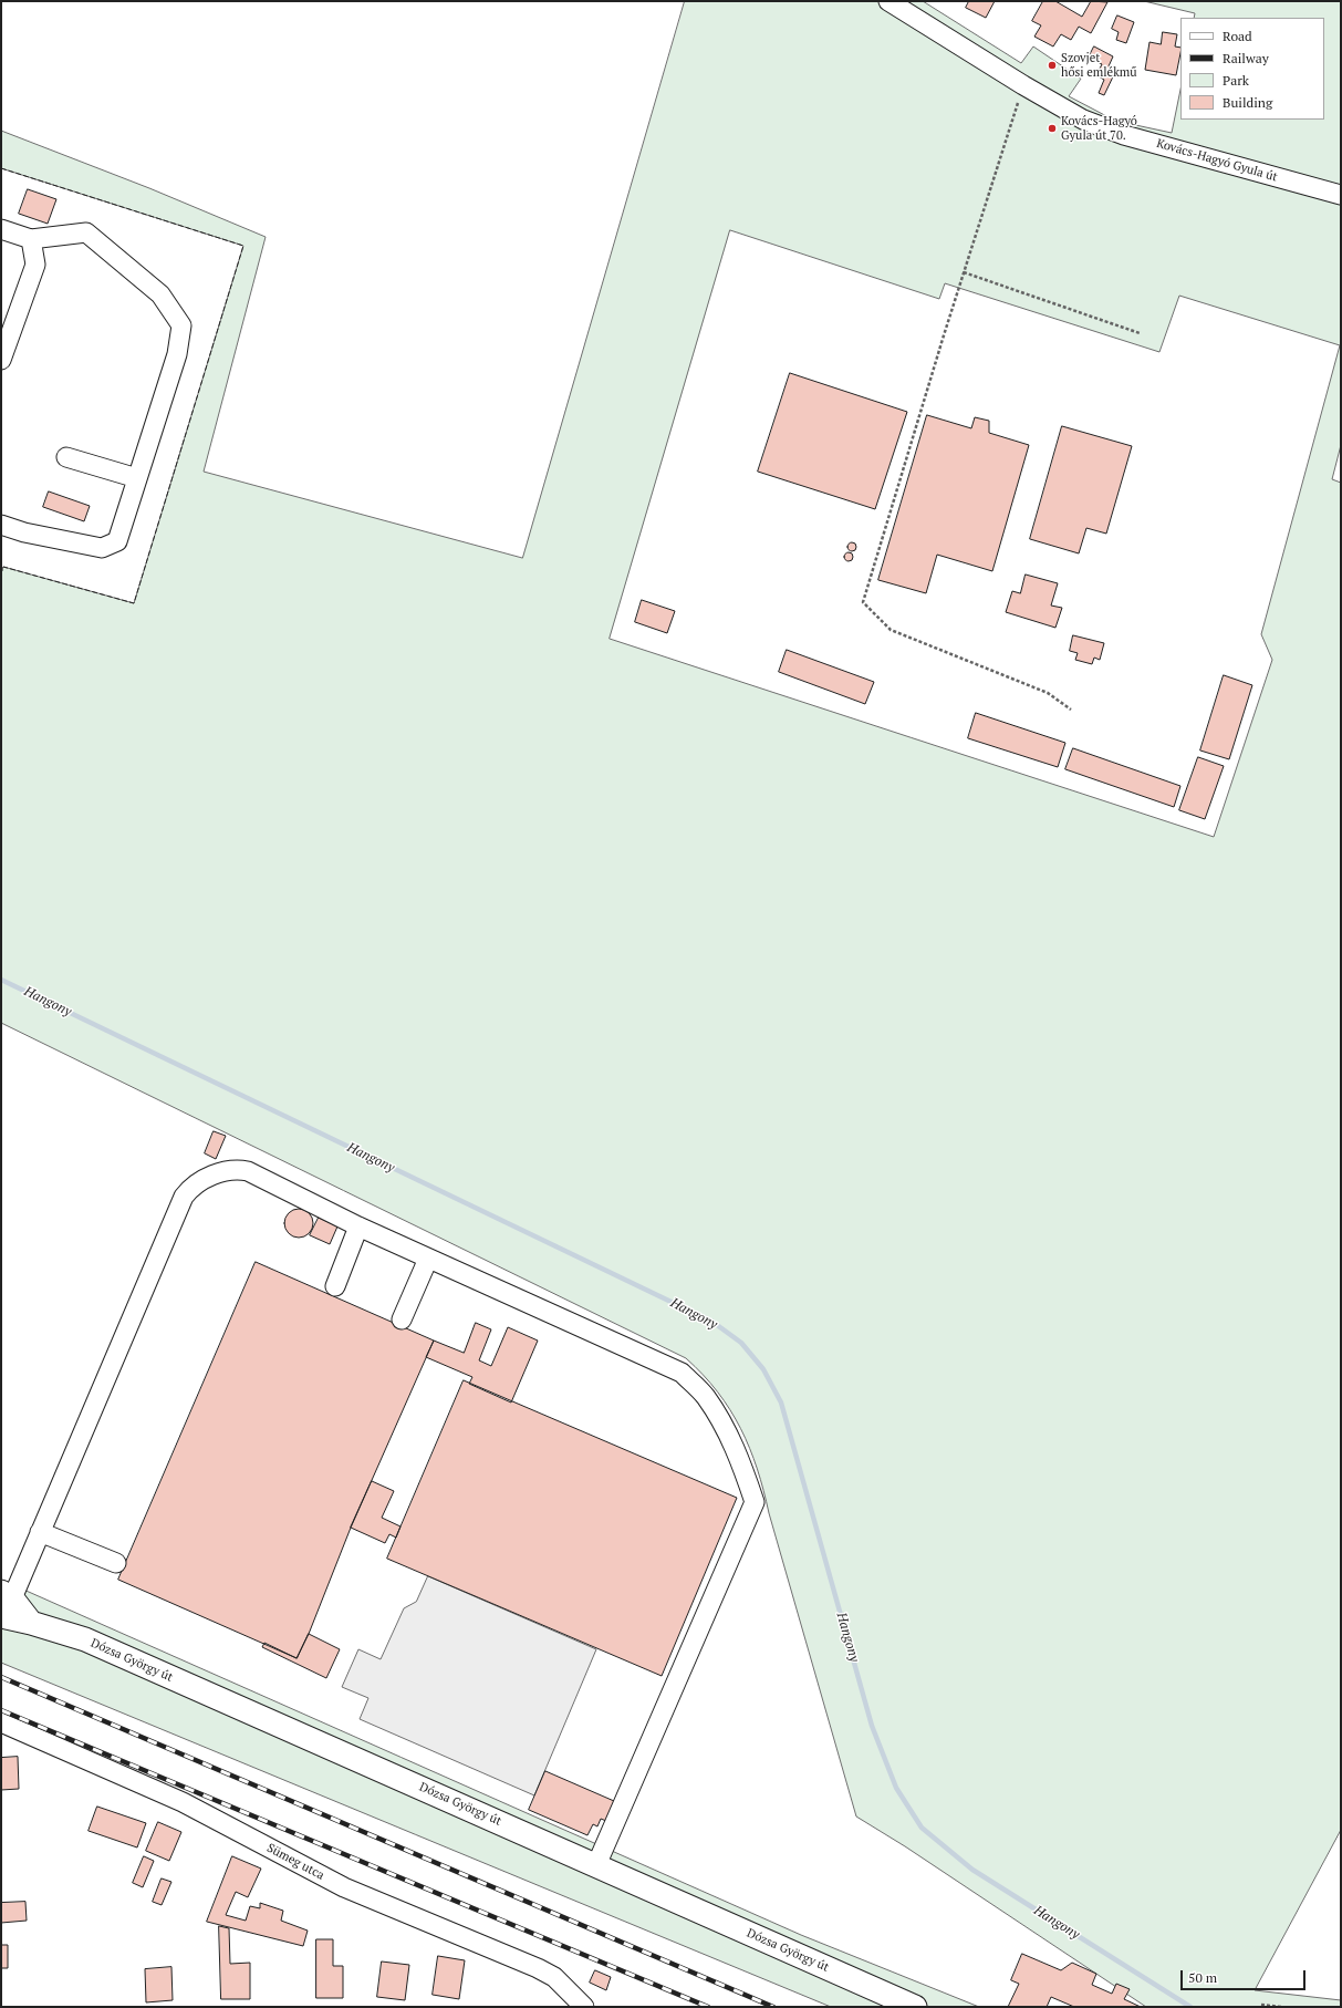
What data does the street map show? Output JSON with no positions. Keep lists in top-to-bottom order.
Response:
{
  "streets": {
    "main road": ["Dózsa György út"],
    "street": ["Kovács-Hagyó Gyula út", "Sümeg utca"]
  },
  "water": ["Hangony"],
  "places": ["Szovjet hősi emlékmű", "Kovács-Hagyó Gyula út 70."],
  "legend": [
    "Road",
    "Railway",
    "Park",
    "Building"
  ],
  "scale_bar": "50 m"
}
